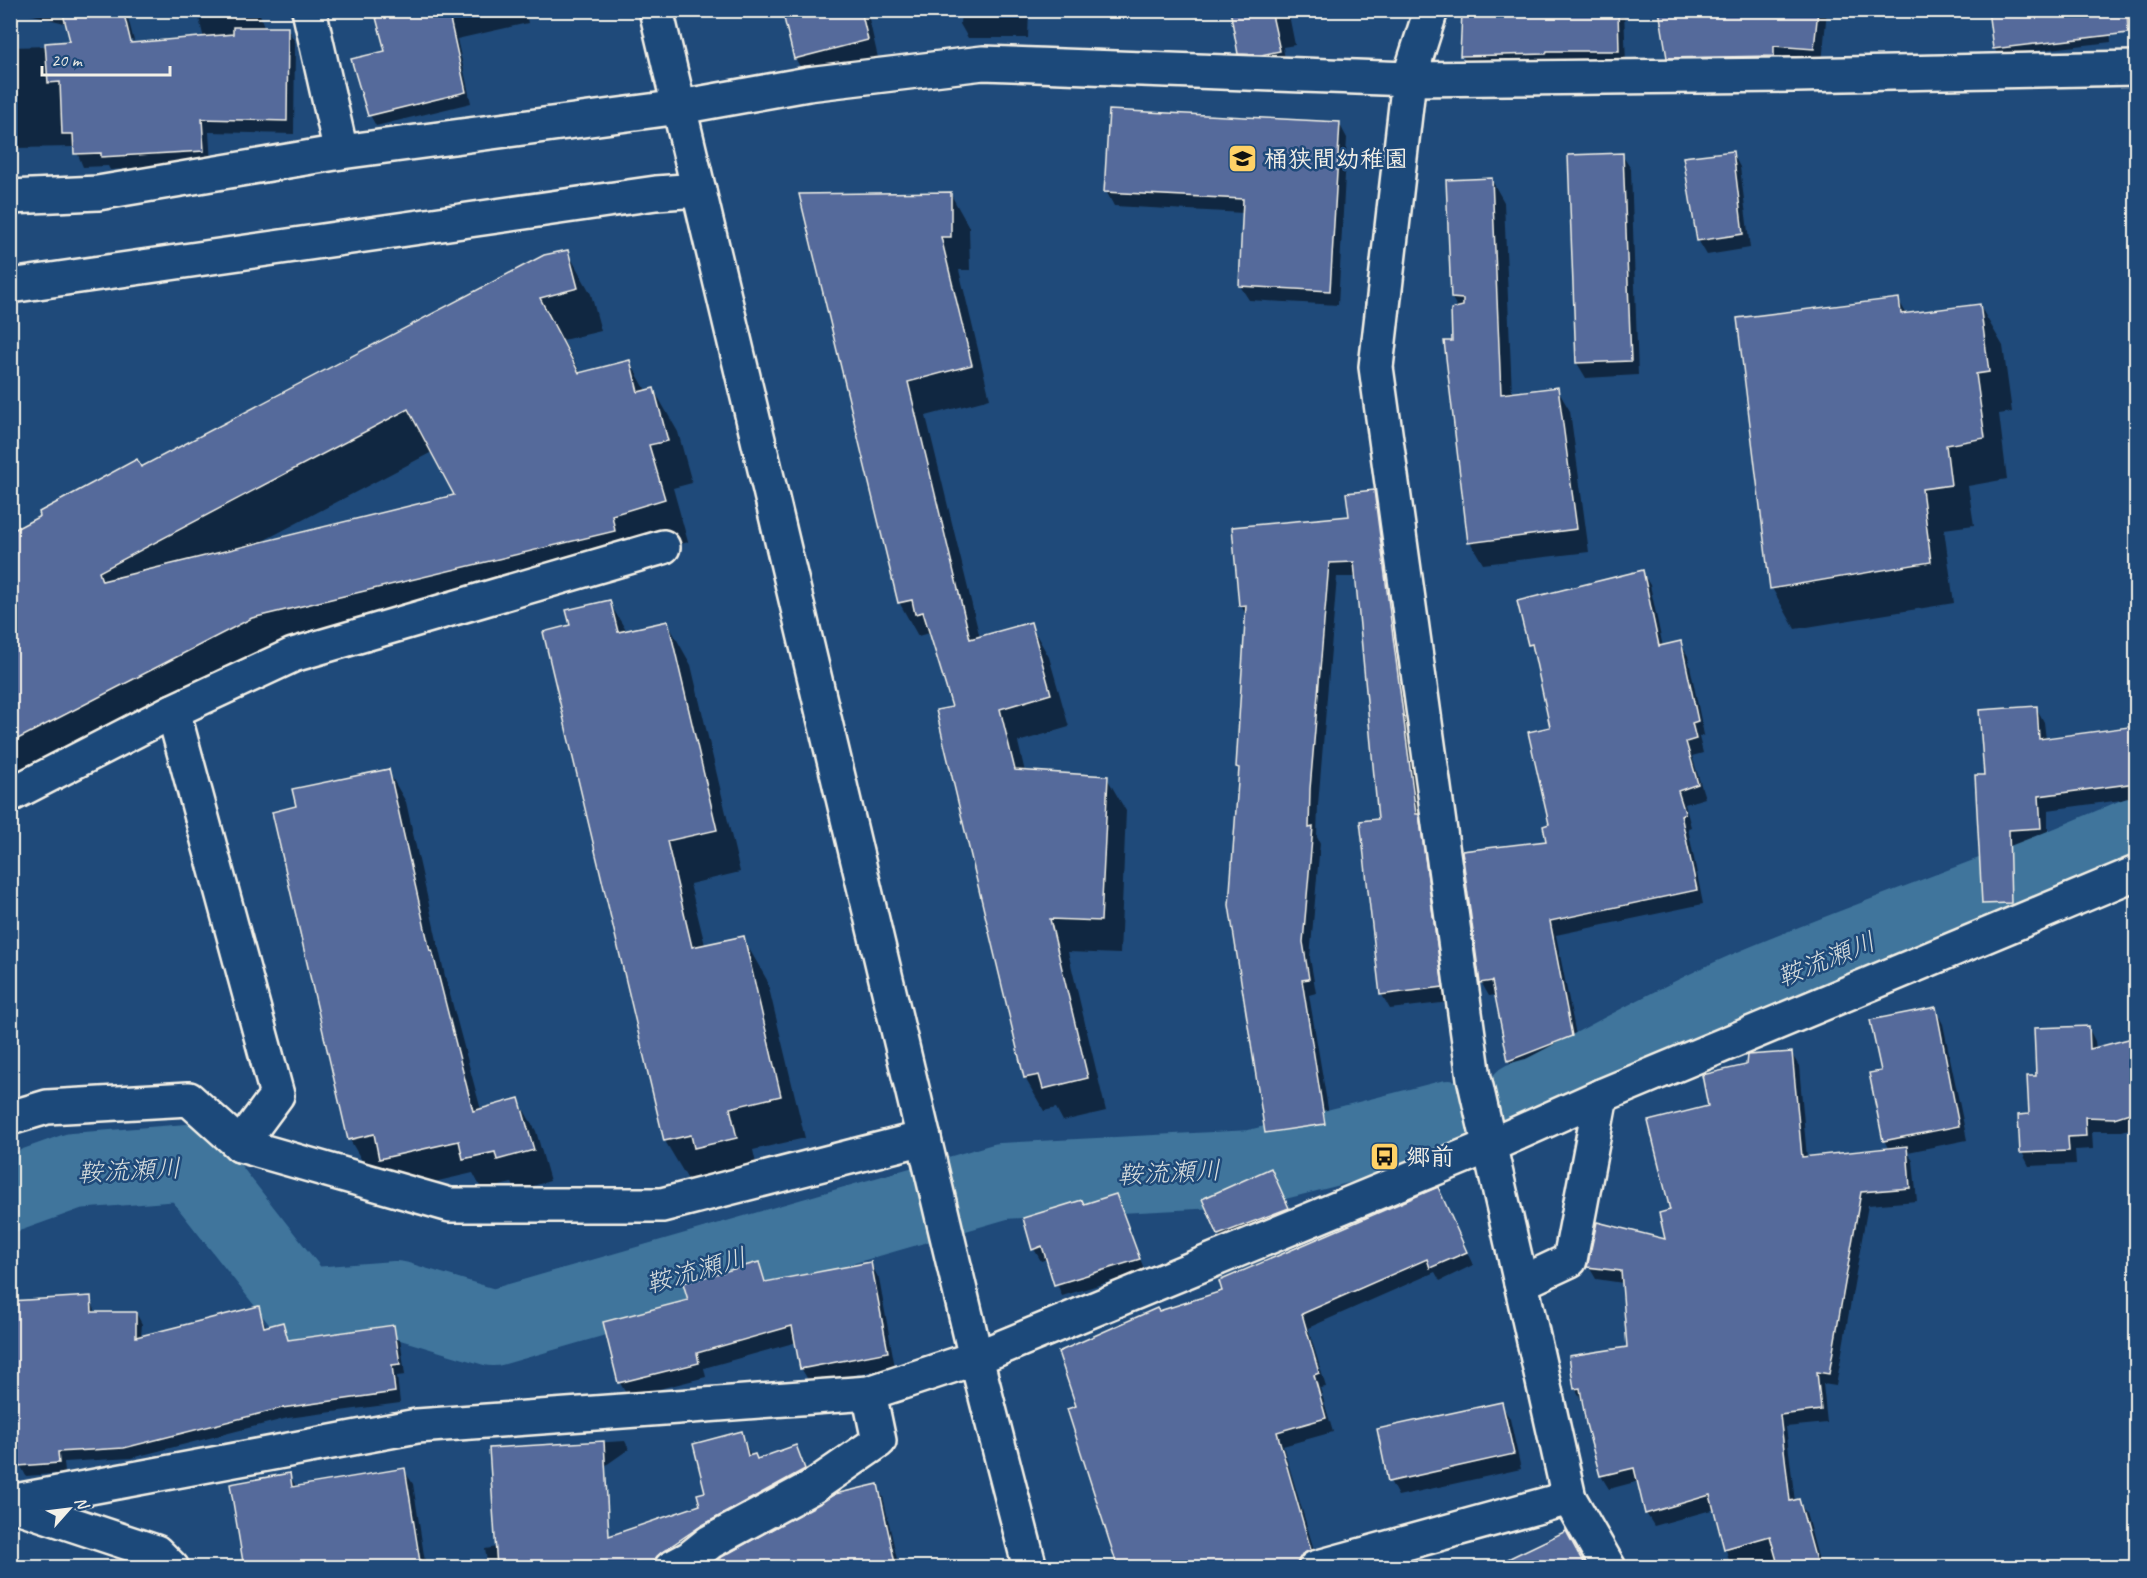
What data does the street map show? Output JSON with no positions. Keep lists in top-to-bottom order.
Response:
{
  "water": ["鞍流瀬川"],
  "places": {
    "school or university": ["桶狭間幼稚園"],
    "bus stop": ["郷前"]
  },
  "scale_bar": "20 m",
  "north": "top right"
}
